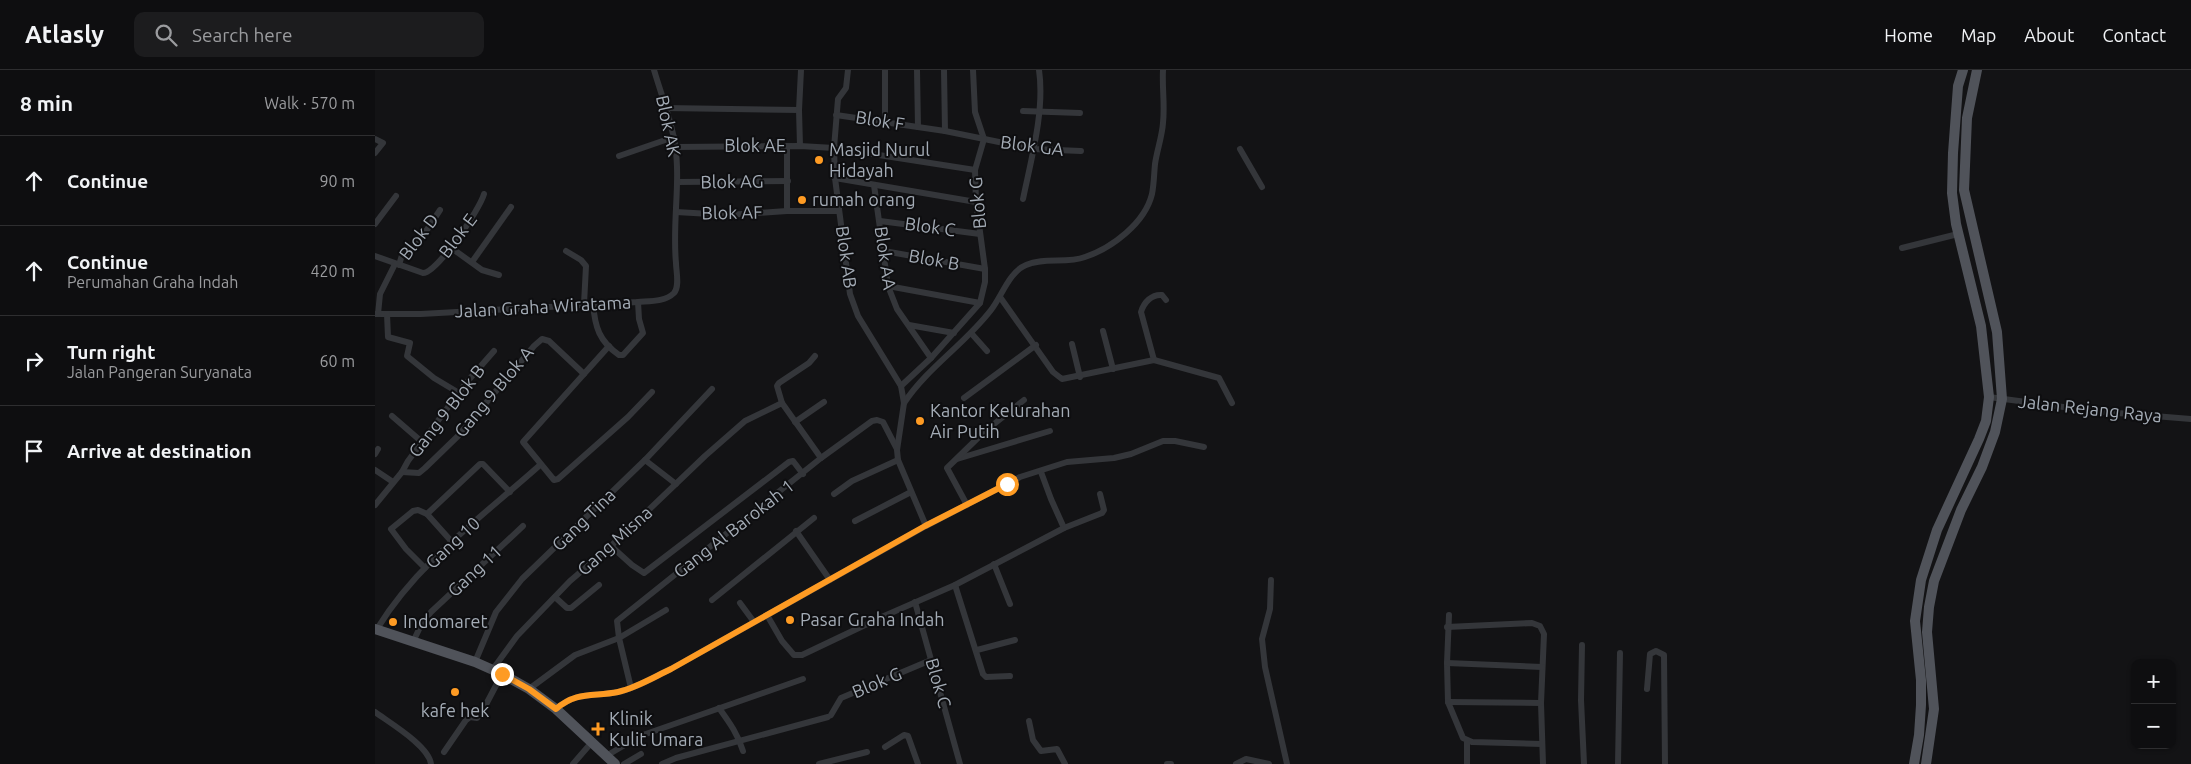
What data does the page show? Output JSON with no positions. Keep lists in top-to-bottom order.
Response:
{
  "streets": {
    "street": [
      "Blok F",
      "Blok AK",
      "Blok AE",
      "Blok GA",
      "Blok AG",
      "Blok G",
      "Blok AF",
      "Blok C",
      "Blok E",
      "Blok D",
      "Blok AB",
      "Blok AA",
      "Blok B",
      "Jalan Graha Wiratama",
      "Gang 9 Blok A",
      "Jalan Rejang Raya",
      "Gang 9 Blok B",
      "Gang Tina",
      "Gang Al Barokah 1",
      "Gang Misna",
      "Gang 10",
      "Gang 11"
    ]
  },
  "crossings": [
    ["Blok F", "Blok GA"],
    ["Blok F", "Blok G"],
    ["Blok F", "Blok AB"],
    ["Blok AK", "Blok AE"],
    ["Blok AK", "Blok AG"],
    ["Blok AK", "Blok AF"],
    ["Blok AK", "Jalan Graha Wiratama"],
    ["Blok AE", "Blok AB"],
    ["Blok GA", "Blok G"],
    ["Blok G", "Blok C"],
    ["Blok G", "Blok B"],
    ["Blok AF", "Blok AB"],
    ["Blok C", "Blok AA"],
    ["Blok E", "Blok D"],
    ["Blok D", "Jalan Graha Wiratama"],
    ["Blok AA", "Blok B"],
    ["Gang 9 Blok A", "Gang 9 Blok B"]
  ],
  "places": {
    "other": [
      "Masjid Nurul Hidayah",
      "rumah orang",
      "Kantor Kelurahan Air Putih",
      "Pasar Graha Indah",
      "Indomaret",
      "kafe hek"
    ],
    "health": ["Klinik Kulit Umara"]
  },
  "page": {
    "header": "Atlasly",
    "search": "Search here",
    "nav": [
      "Home",
      "Map",
      "About",
      "Contact"
    ],
    "heading": ["8 min", "Walk · 570 m"],
    "list": [
      ["Continue", "90 m"],
      ["Continue", "Perumahan Graha Indah", "420 m"],
      ["Turn right", "Jalan Pangeran Suryanata", "60 m"],
      "Arrive at destination"
    ],
    "map_buttons": ["+", "−"]
  }
}
